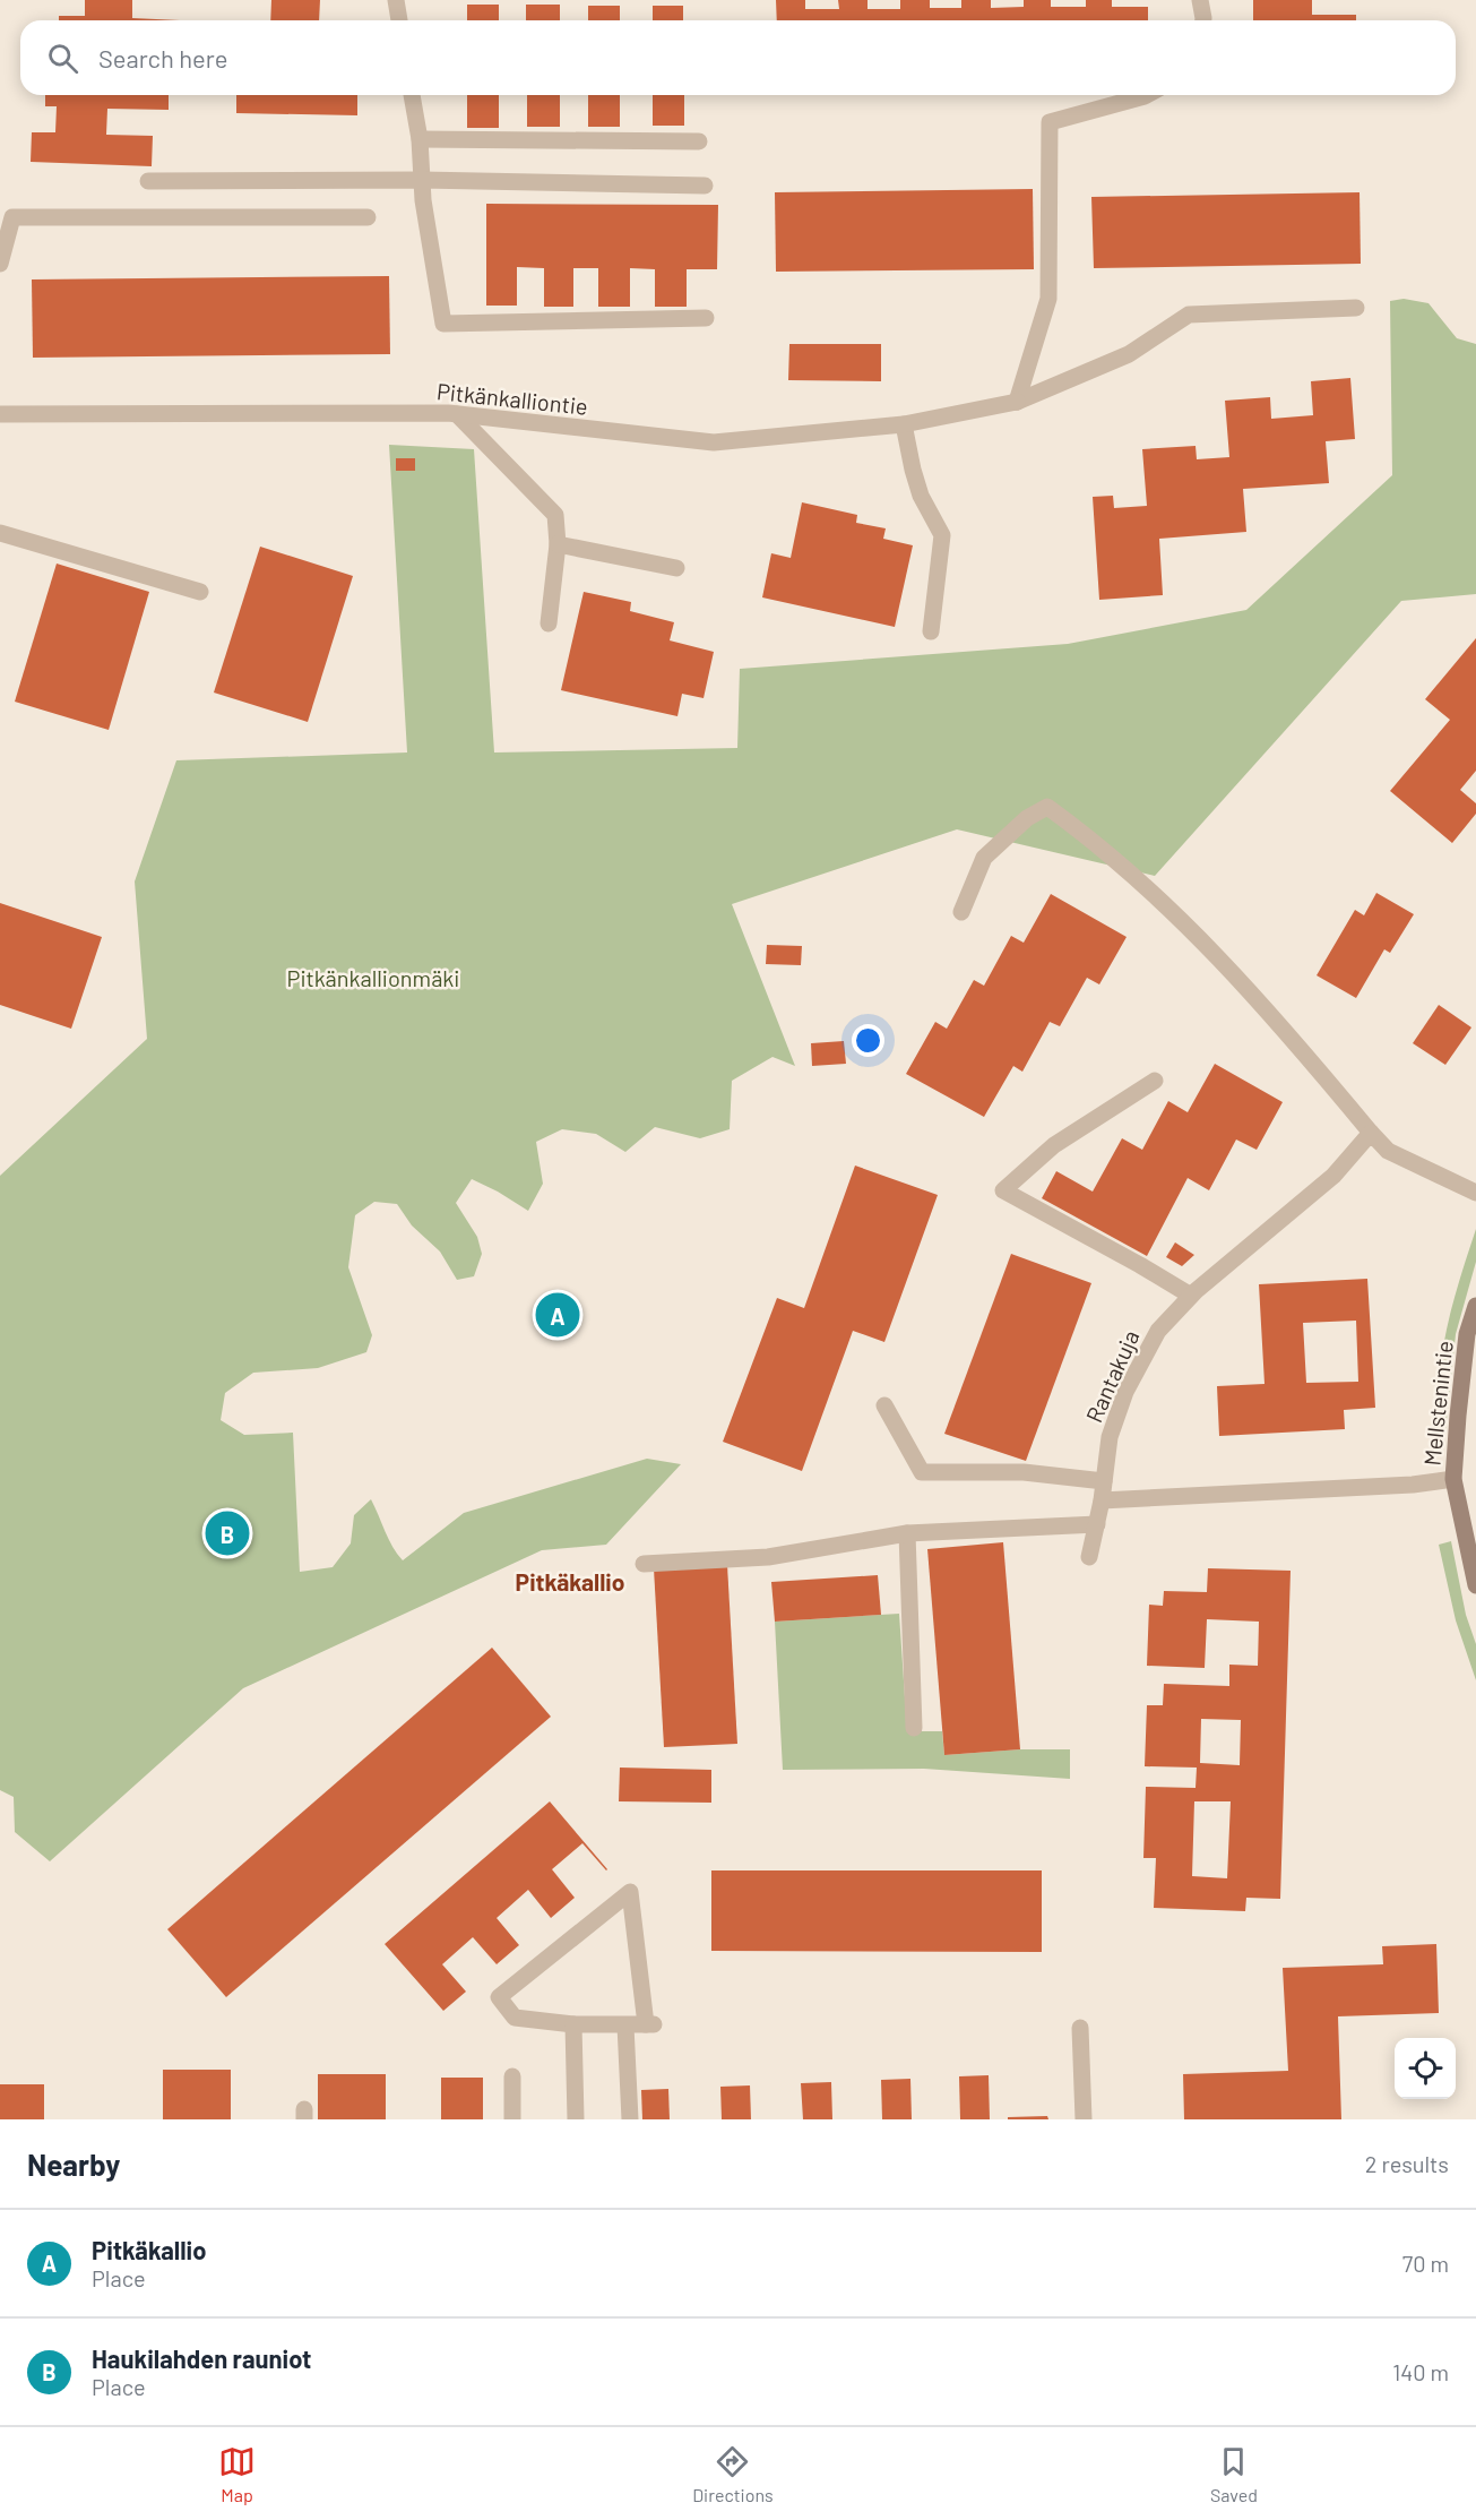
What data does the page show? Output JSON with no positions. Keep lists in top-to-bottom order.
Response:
{
  "streets": {
    "street": ["Pitkänkalliontie", "Rantakuja", "Mellstenintie"]
  },
  "districts": ["Pitkäkallio"],
  "parks": ["Pitkänkallionmäki"],
  "page": {
    "search": "Search here",
    "pins": ["A", "B"],
    "heading": ["Nearby", "2 results"],
    "list": [
      {
        "mark": "A",
        "name": "Pitkäkallio",
        "note": "Place",
        "value": "70 m"
      },
      {
        "mark": "B",
        "name": "Haukilahden rauniot",
        "note": "Place",
        "value": "140 m"
      }
    ],
    "nav": ["Map", "Directions", "Saved"]
  }
}
